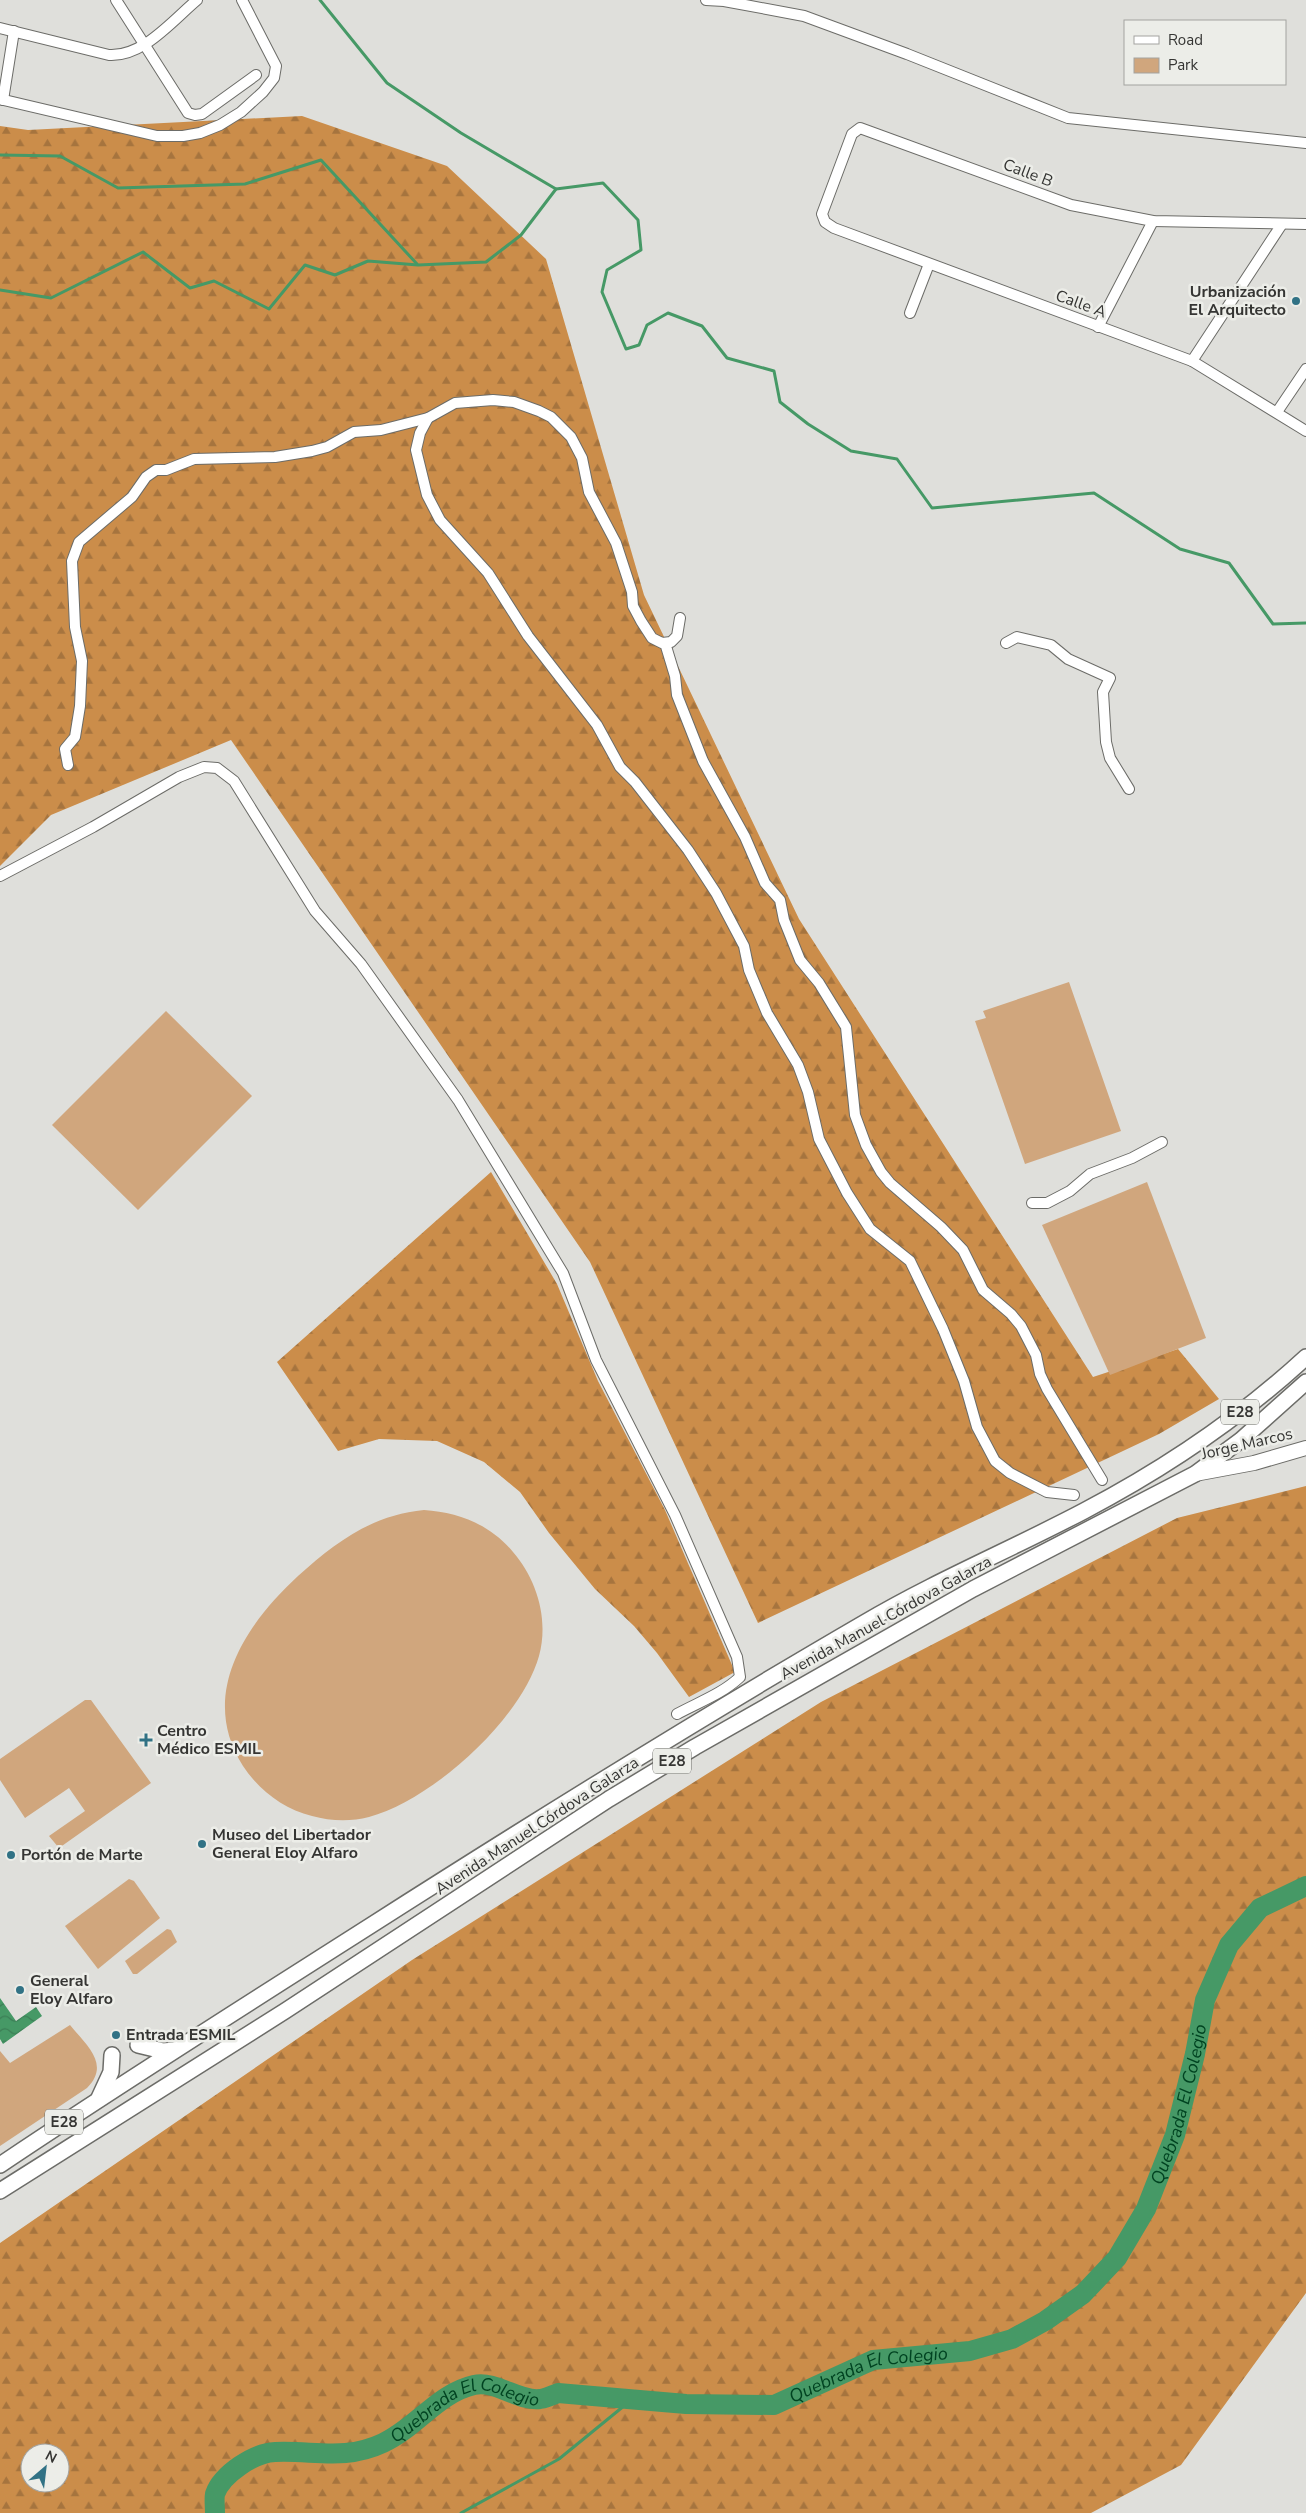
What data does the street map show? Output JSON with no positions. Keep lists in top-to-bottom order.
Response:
{
  "streets": {
    "main road": ["E28", "Jorge Marcos", "Avenida Manuel Córdova Galarza"],
    "street": ["Calle B", "Calle A"]
  },
  "crossings": [
    ["Calle B", "Calle A"],
    ["Jorge Marcos", "Avenida Manuel Córdova Galarza"]
  ],
  "water": ["Quebrada El Colegio"],
  "places": {
    "other": [
      "Urbanización El Arquitecto",
      "Museo del Libertador General Eloy Alfaro",
      "Portón de Marte",
      "General Eloy Alfaro",
      "Entrada ESMIL"
    ],
    "health": ["Centro Médico ESMIL"]
  },
  "legend": ["Road", "Park"],
  "north": "top right"
}
